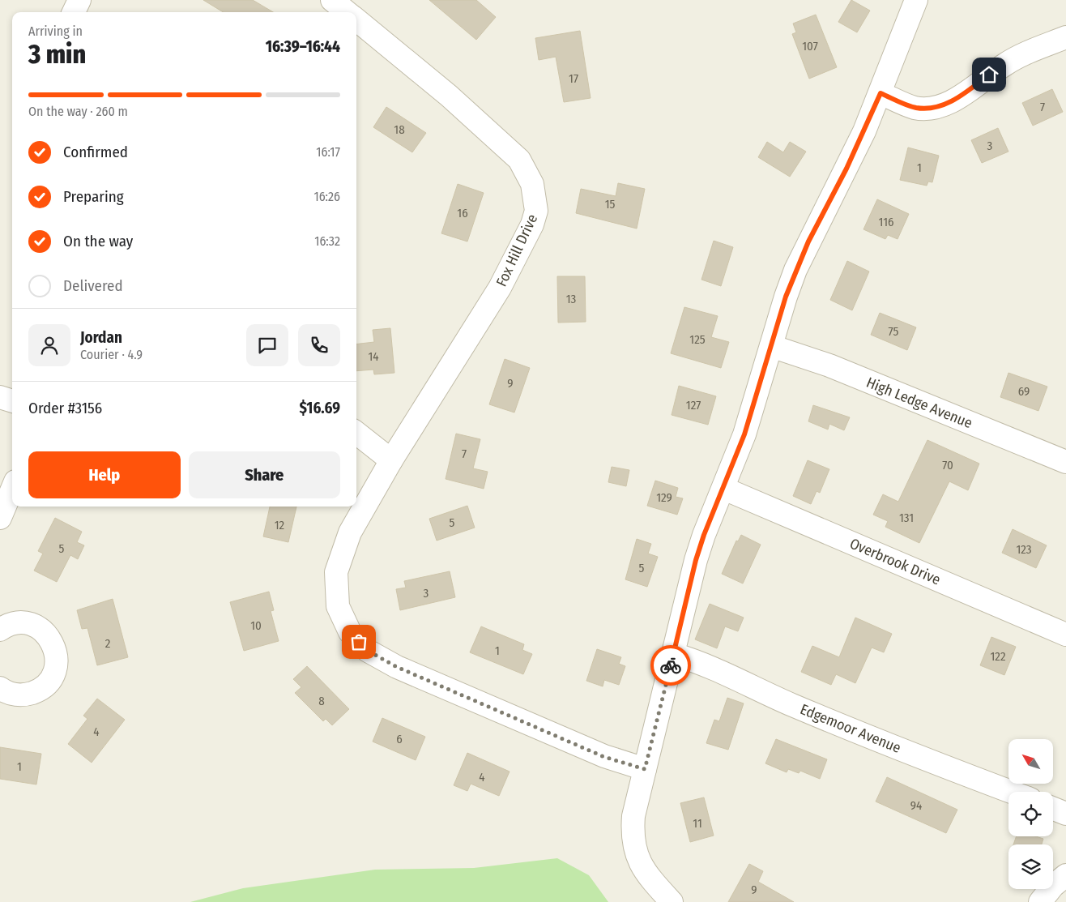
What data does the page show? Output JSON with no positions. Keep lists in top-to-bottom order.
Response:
{
  "streets": {
    "street": [
      "Fox Hill Drive",
      "High Ledge Avenue",
      "Overbrook Drive",
      "Edgemoor Avenue"
    ]
  },
  "house_numbers": [
    "107",
    "17",
    "7",
    "18",
    "3",
    "1",
    "15",
    "16",
    "116",
    "13",
    "75",
    "125",
    "14",
    "9",
    "69",
    "127",
    "7",
    "70",
    "129",
    "131",
    "5",
    "12",
    "5",
    "123",
    "5",
    "3",
    "10",
    "2",
    "1",
    "122",
    "8",
    "4",
    "6",
    "1",
    "4",
    "94",
    "11",
    "9"
  ],
  "north": "top left",
  "page": {
    "heading": ["3 min", "Arriving in", "16:39–16:44"],
    "panel": [
      "Jordan",
      "Courier · 4.9",
      "Order #3156",
      "$16.69"
    ],
    "bar": "On the way · 260 m",
    "list": [
      ["Confirmed", "16:17"],
      ["Preparing", "16:26"],
      ["On the way", "16:32"],
      "Delivered"
    ],
    "buttons": ["Help", "Share"]
  }
}
